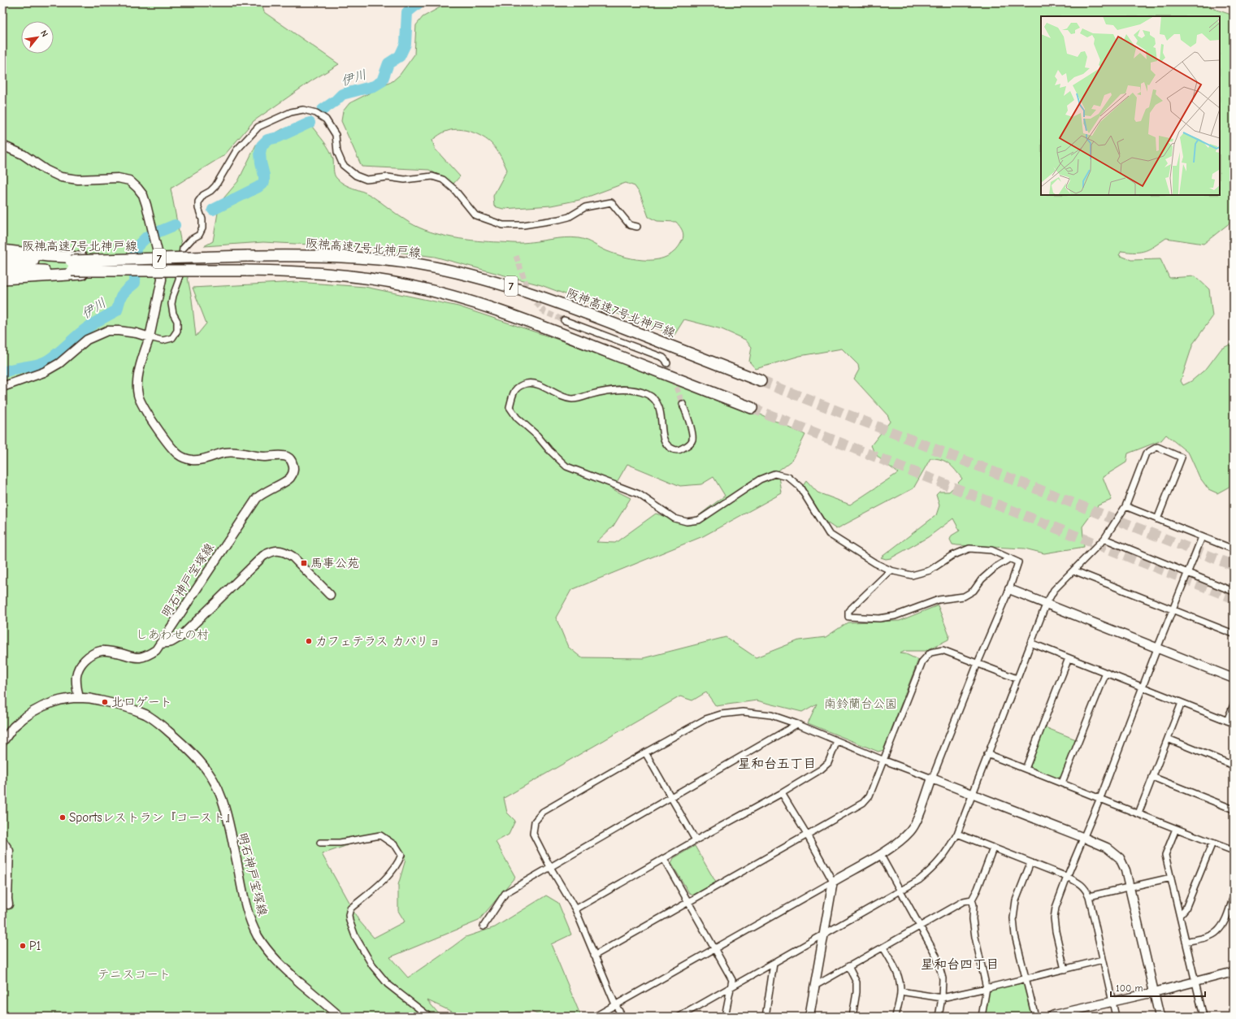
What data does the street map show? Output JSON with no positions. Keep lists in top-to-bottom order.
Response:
{
  "streets": {
    "highway": ["阪神高速7号北神戸線", "7"],
    "street": ["明石神戸宝塚線"]
  },
  "crossings": [
    ["阪神高速7号北神戸線", "7"]
  ],
  "districts": ["星和台五丁目", "星和台四丁目"],
  "water": ["伊川"],
  "parks": ["しあわせの村", "南鈴蘭台公園", "テニスコート"],
  "places": {
    "transit": ["馬事公苑"],
    "other": [
      "カフェテラス カバリョ",
      "北口ゲート",
      "Sportsレストラン『コースト』",
      "P1"
    ]
  },
  "scale_bar": "100 m",
  "north": "top right"
}
